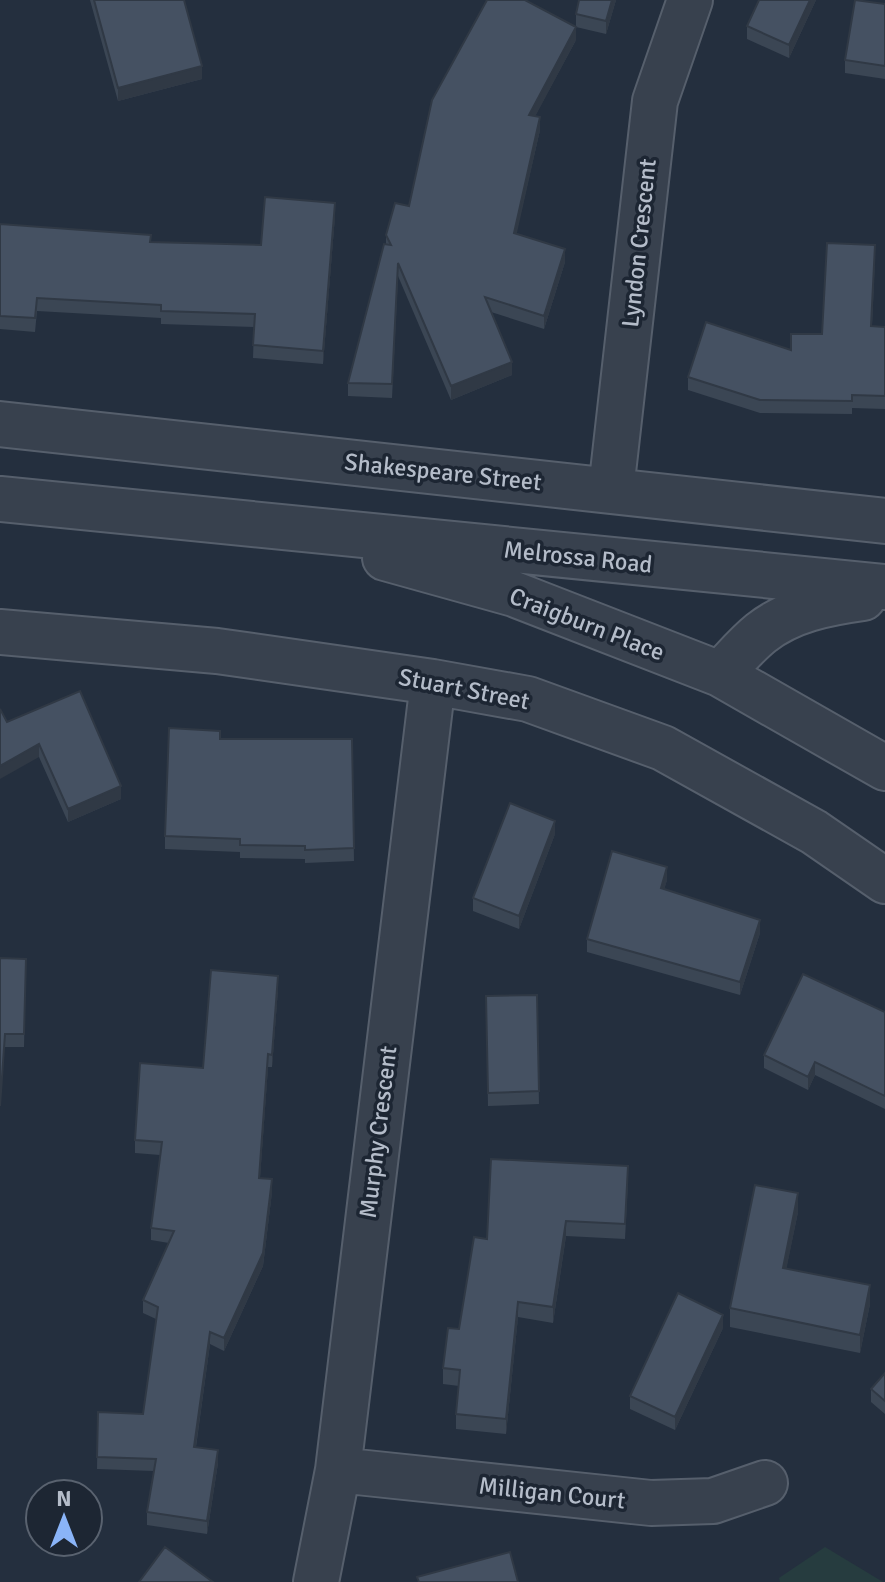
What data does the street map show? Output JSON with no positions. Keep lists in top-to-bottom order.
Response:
{
  "streets": {
    "street": [
      "Lyndon Crescent",
      "Shakespeare Street",
      "Melrossa Road",
      "Craigburn Place",
      "Stuart Street",
      "Murphy Crescent",
      "Milligan Court"
    ]
  },
  "crossings": [
    ["Lyndon Crescent", "Shakespeare Street"],
    ["Melrossa Road", "Craigburn Place"],
    ["Stuart Street", "Murphy Crescent"],
    ["Murphy Crescent", "Milligan Court"]
  ],
  "north": "top"
}
